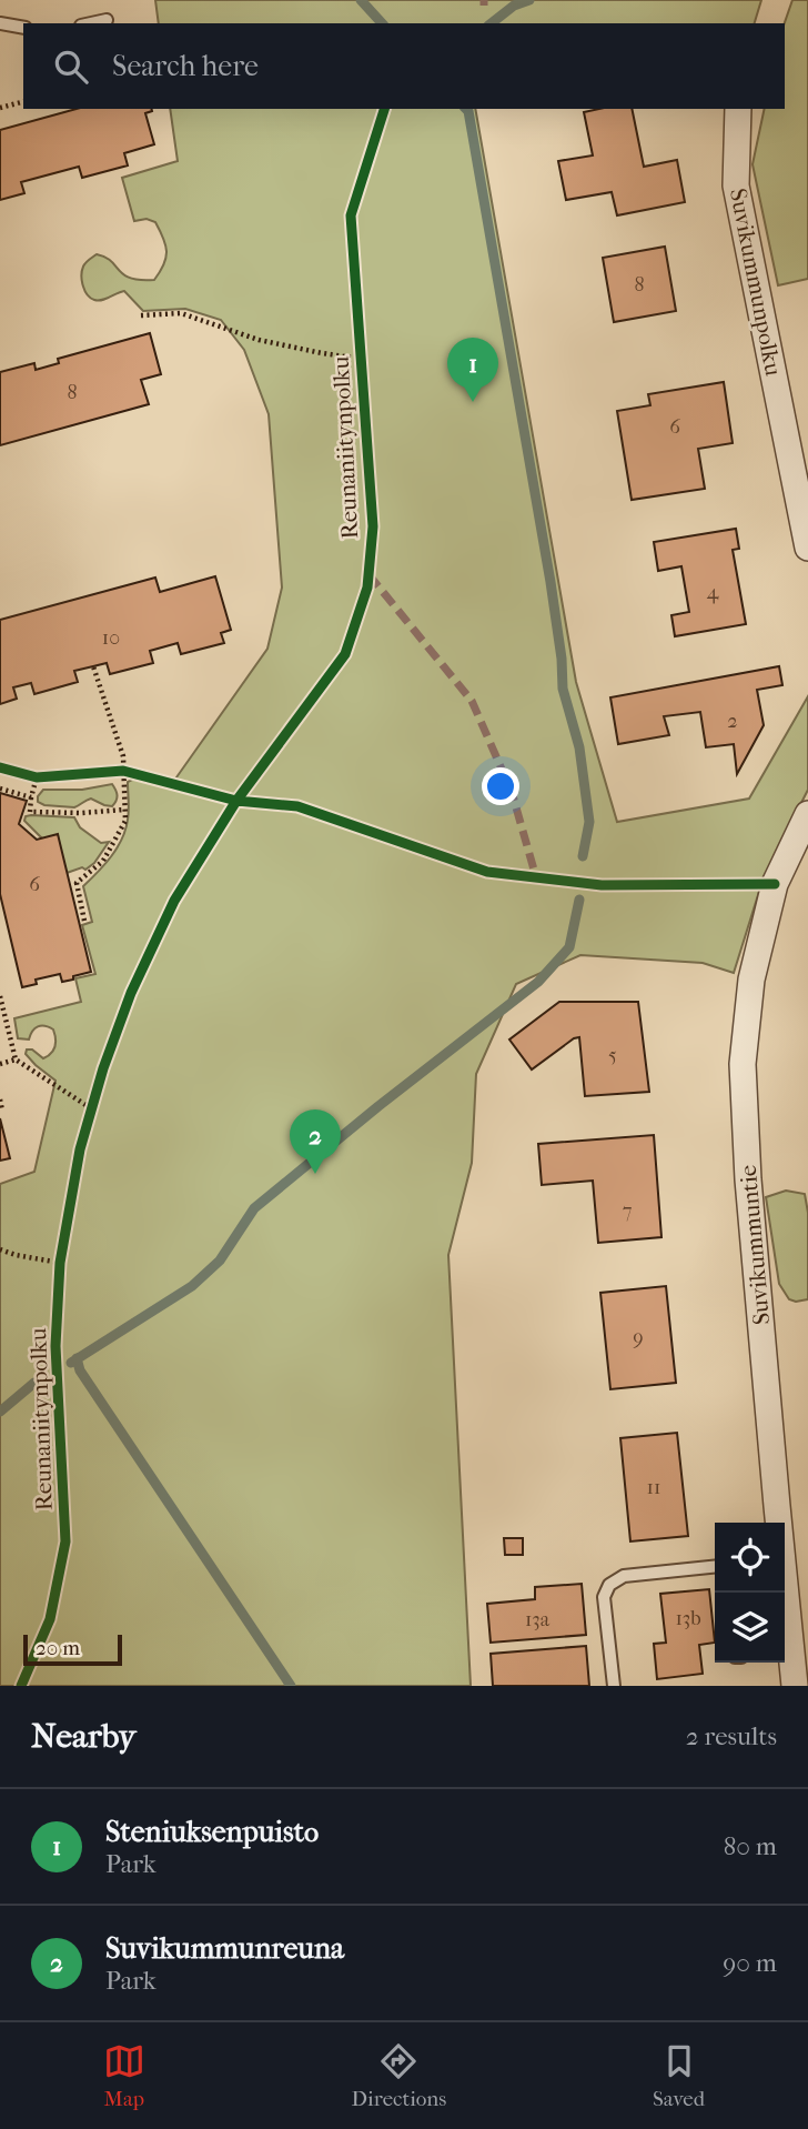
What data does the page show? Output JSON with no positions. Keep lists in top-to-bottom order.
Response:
{
  "streets": {
    "street": ["Suvikummunpolku", "Suvikummuntie"],
    "cycle path": ["Reunaniitynpolku"]
  },
  "house_numbers": [
    "8",
    "8",
    "6",
    "4",
    "10",
    "2",
    "6",
    "5",
    "7",
    "9",
    "11",
    "13b",
    "13a"
  ],
  "scale_bar": "20 m",
  "page": {
    "search": "Search here",
    "pins": ["1", "2"],
    "scale": "20 m",
    "heading": ["Nearby", "2 results"],
    "list": [
      {
        "mark": "1",
        "name": "Steniuksenpuisto",
        "note": "Park",
        "value": "80 m"
      },
      {
        "mark": "2",
        "name": "Suvikummunreuna",
        "note": "Park",
        "value": "90 m"
      }
    ],
    "nav": ["Map", "Directions", "Saved"]
  }
}
